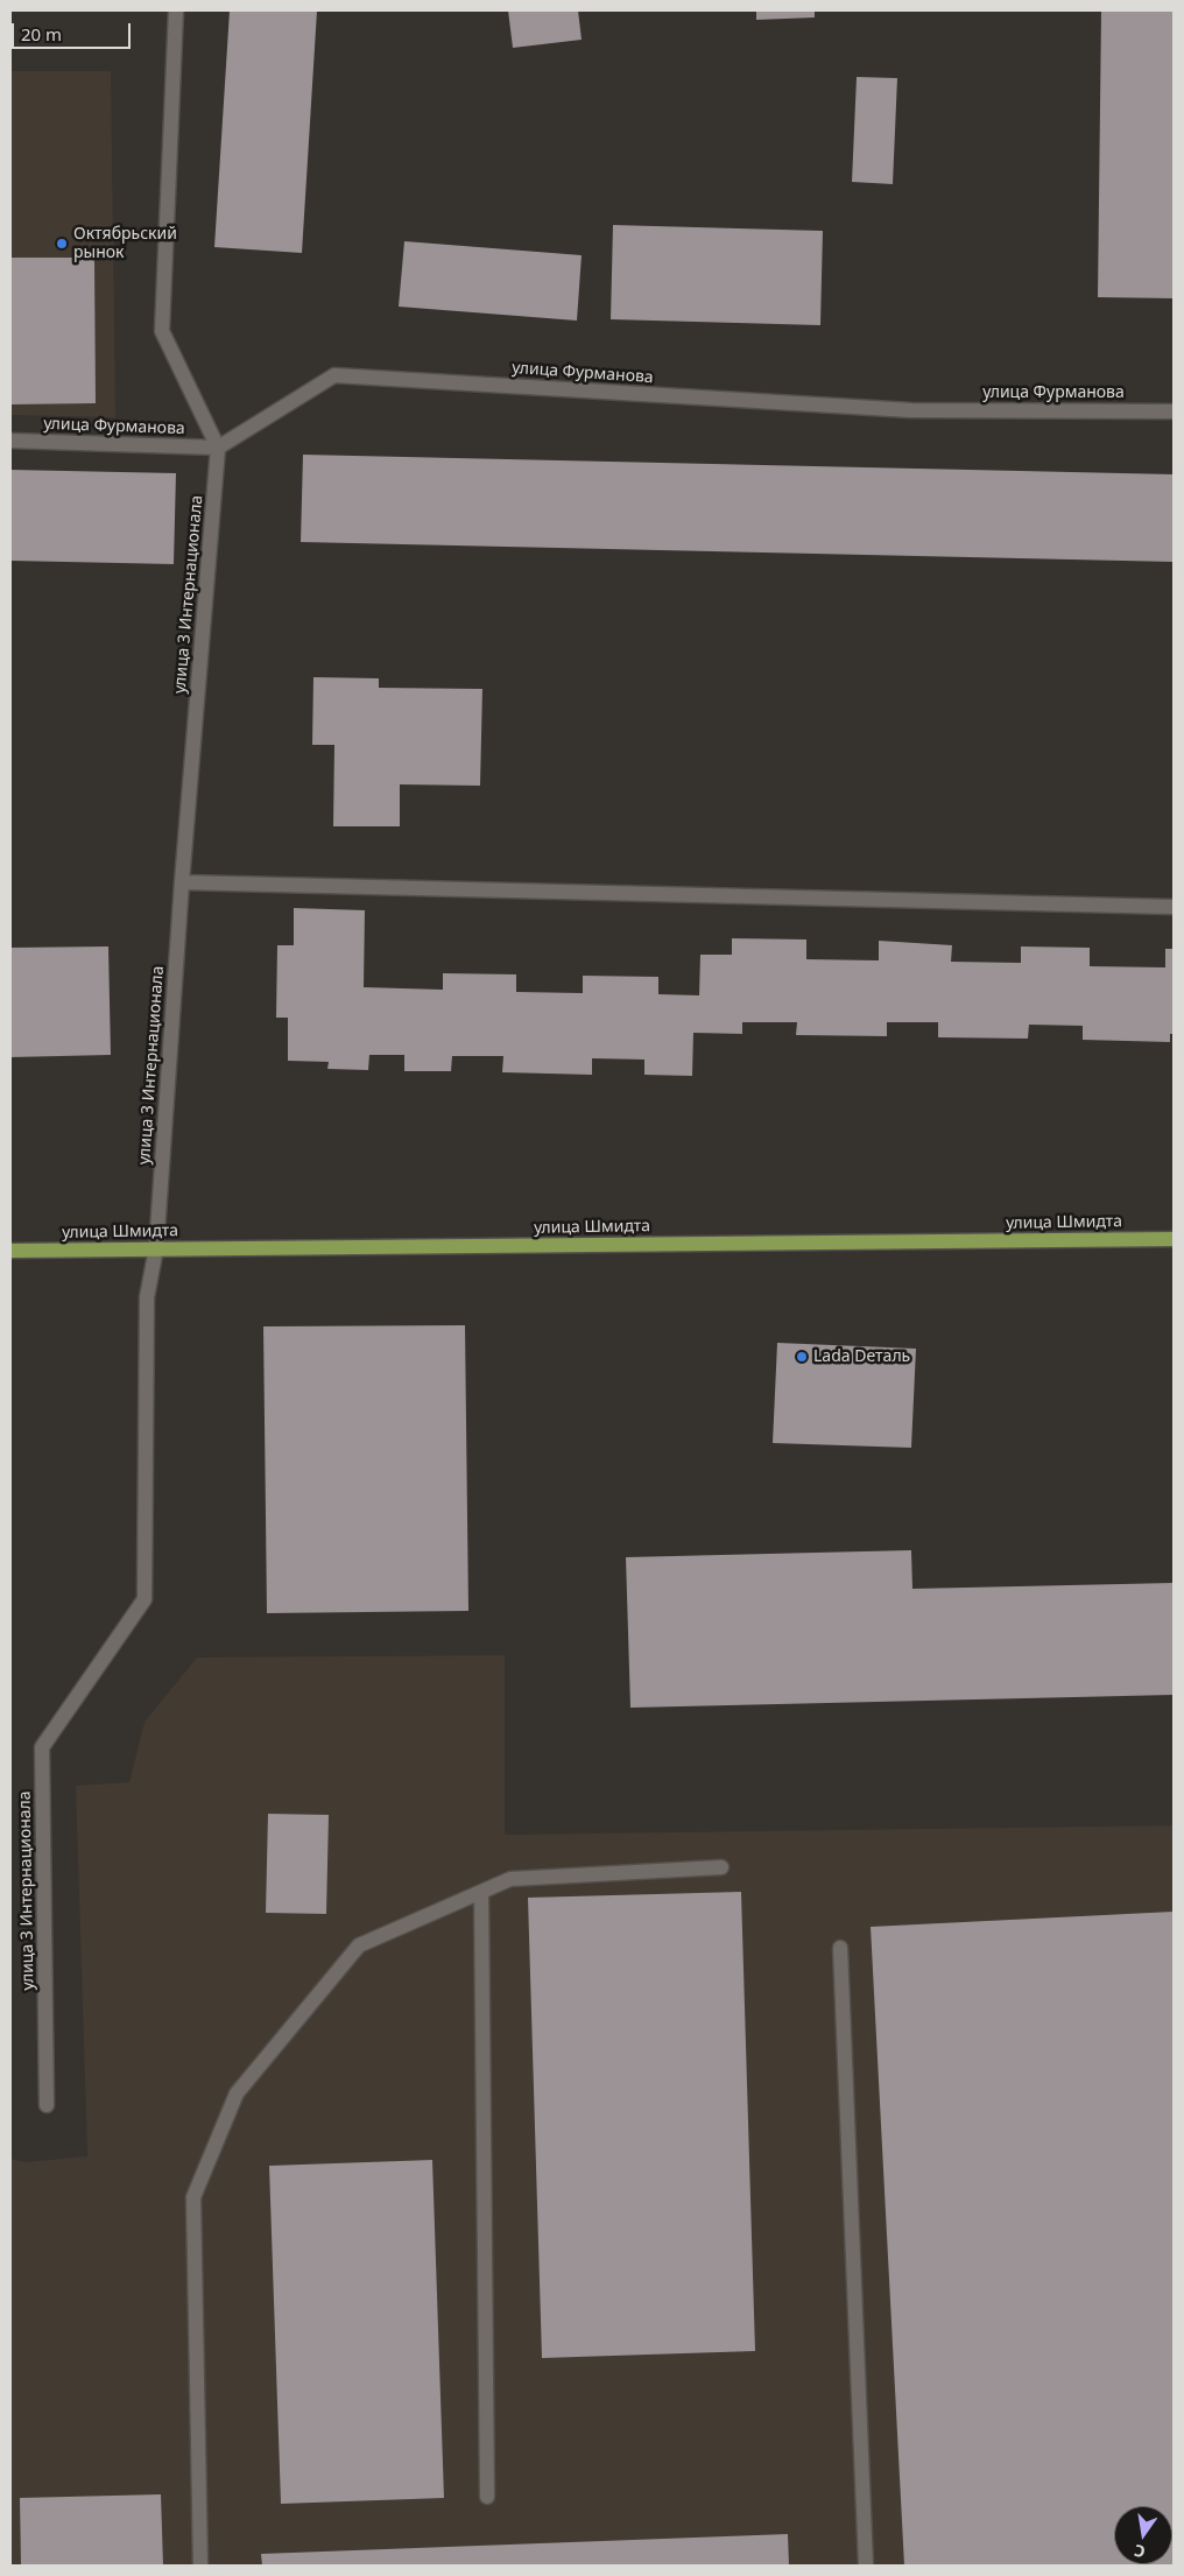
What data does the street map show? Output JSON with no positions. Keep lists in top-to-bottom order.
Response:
{
  "streets": {
    "main road": ["улица Шмидта"],
    "street": ["улица Фурманова", "улица 3 Интернационала"]
  },
  "crossings": [
    ["улица Фурманова", "улица 3 Интернационала"],
    ["улица 3 Интернационала", "улица Шмидта"]
  ],
  "places": ["Октябрьский рынок", "Lada Dеталь"],
  "scale_bar": "20 m",
  "north": "bottom"
}
